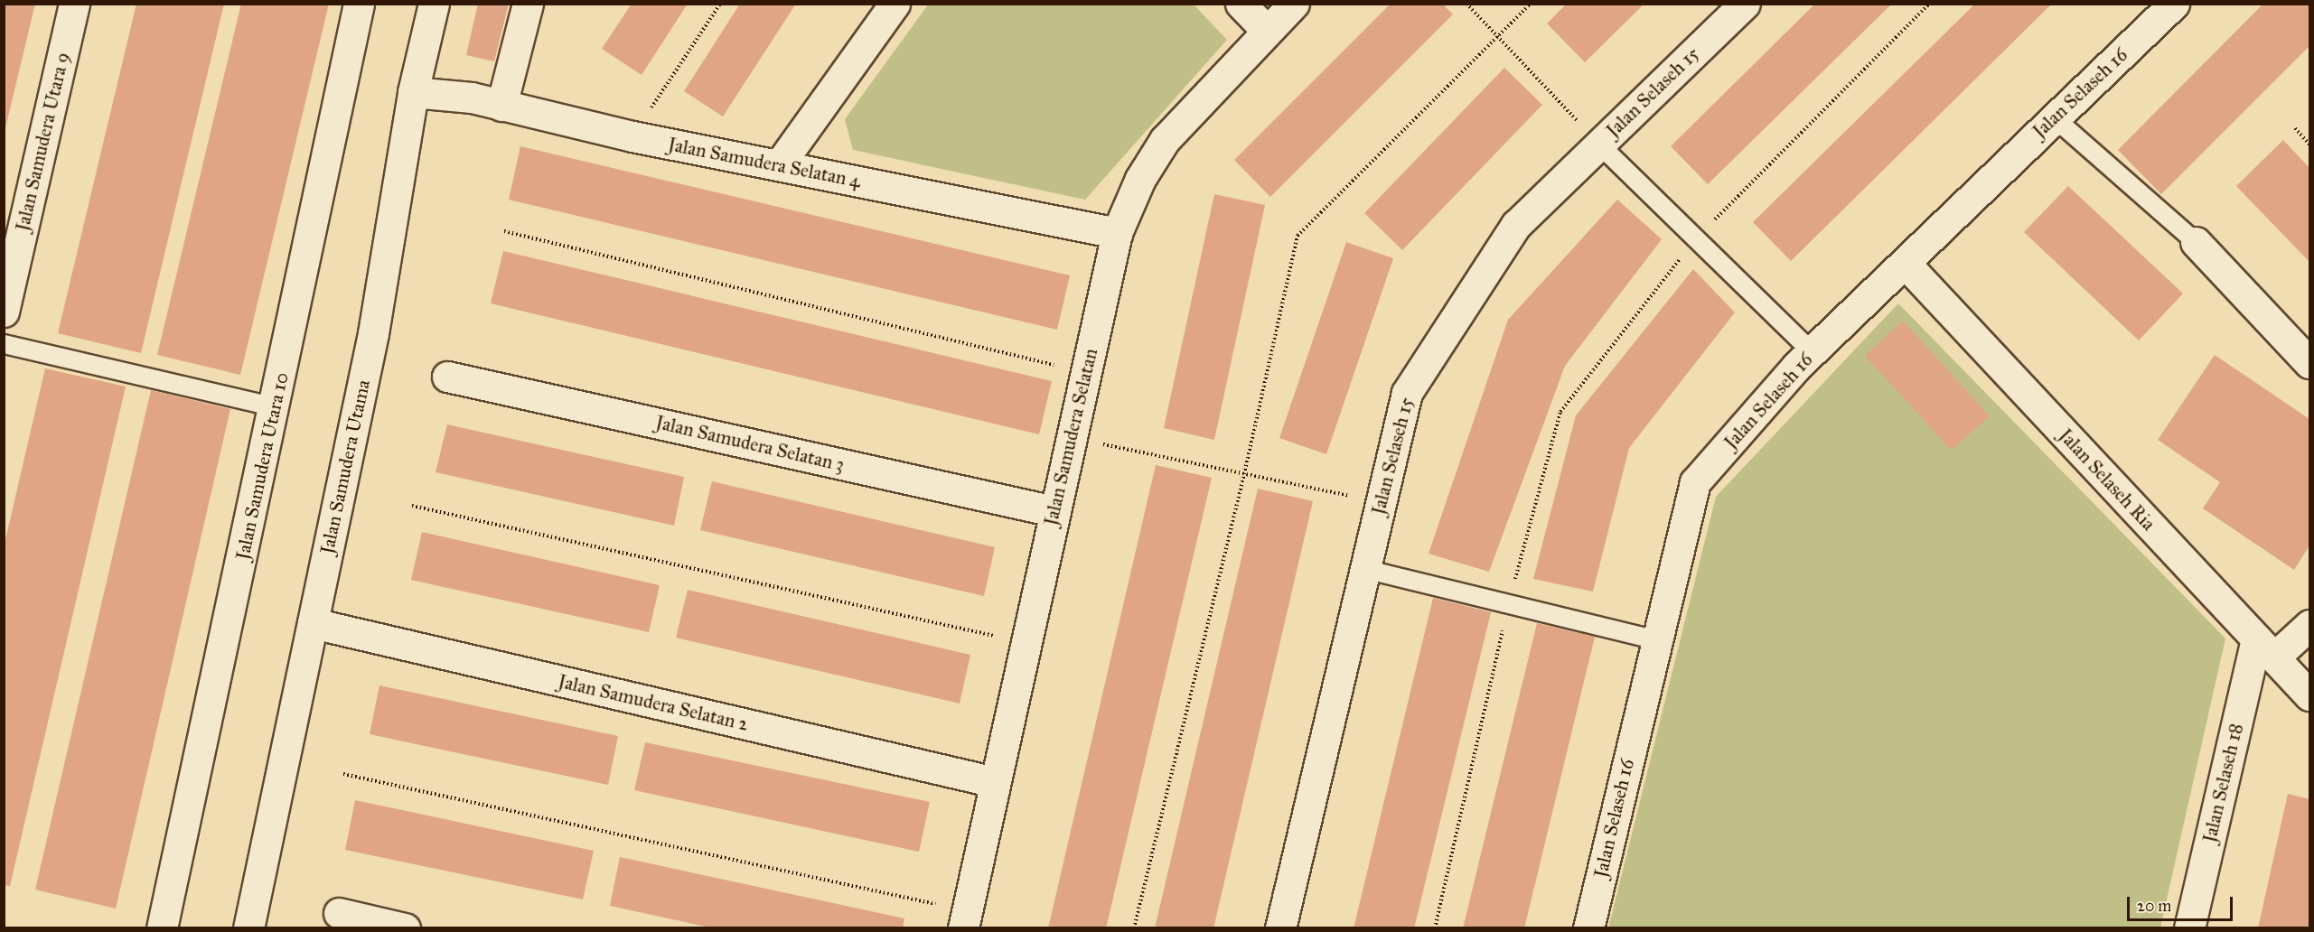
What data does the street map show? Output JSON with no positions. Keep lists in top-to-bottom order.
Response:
{
  "streets": {
    "street": [
      "Jalan Selaseh 15",
      "Jalan Selaseh 16",
      "Jalan Samudera Utara 9",
      "Jalan Samudera Selatan 4",
      "Jalan Samudera Selatan",
      "Jalan Samudera Selatan 3",
      "Jalan Samudera Utara 10",
      "Jalan Samudera Utama",
      "Jalan Selaseh Ria",
      "Jalan Samudera Selatan 2",
      "Jalan Selaseh 18"
    ]
  },
  "crossings": [
    ["Jalan Selaseh 16", "Jalan Selaseh Ria"],
    ["Jalan Samudera Selatan 4", "Jalan Samudera Selatan"],
    ["Jalan Samudera Selatan 4", "Jalan Samudera Utama"],
    ["Jalan Samudera Selatan", "Jalan Samudera Selatan 3"],
    ["Jalan Samudera Selatan", "Jalan Samudera Selatan 2"],
    ["Jalan Samudera Utama", "Jalan Samudera Selatan 2"],
    ["Jalan Selaseh Ria", "Jalan Selaseh 18"]
  ],
  "scale_bar": "20 m"
}
